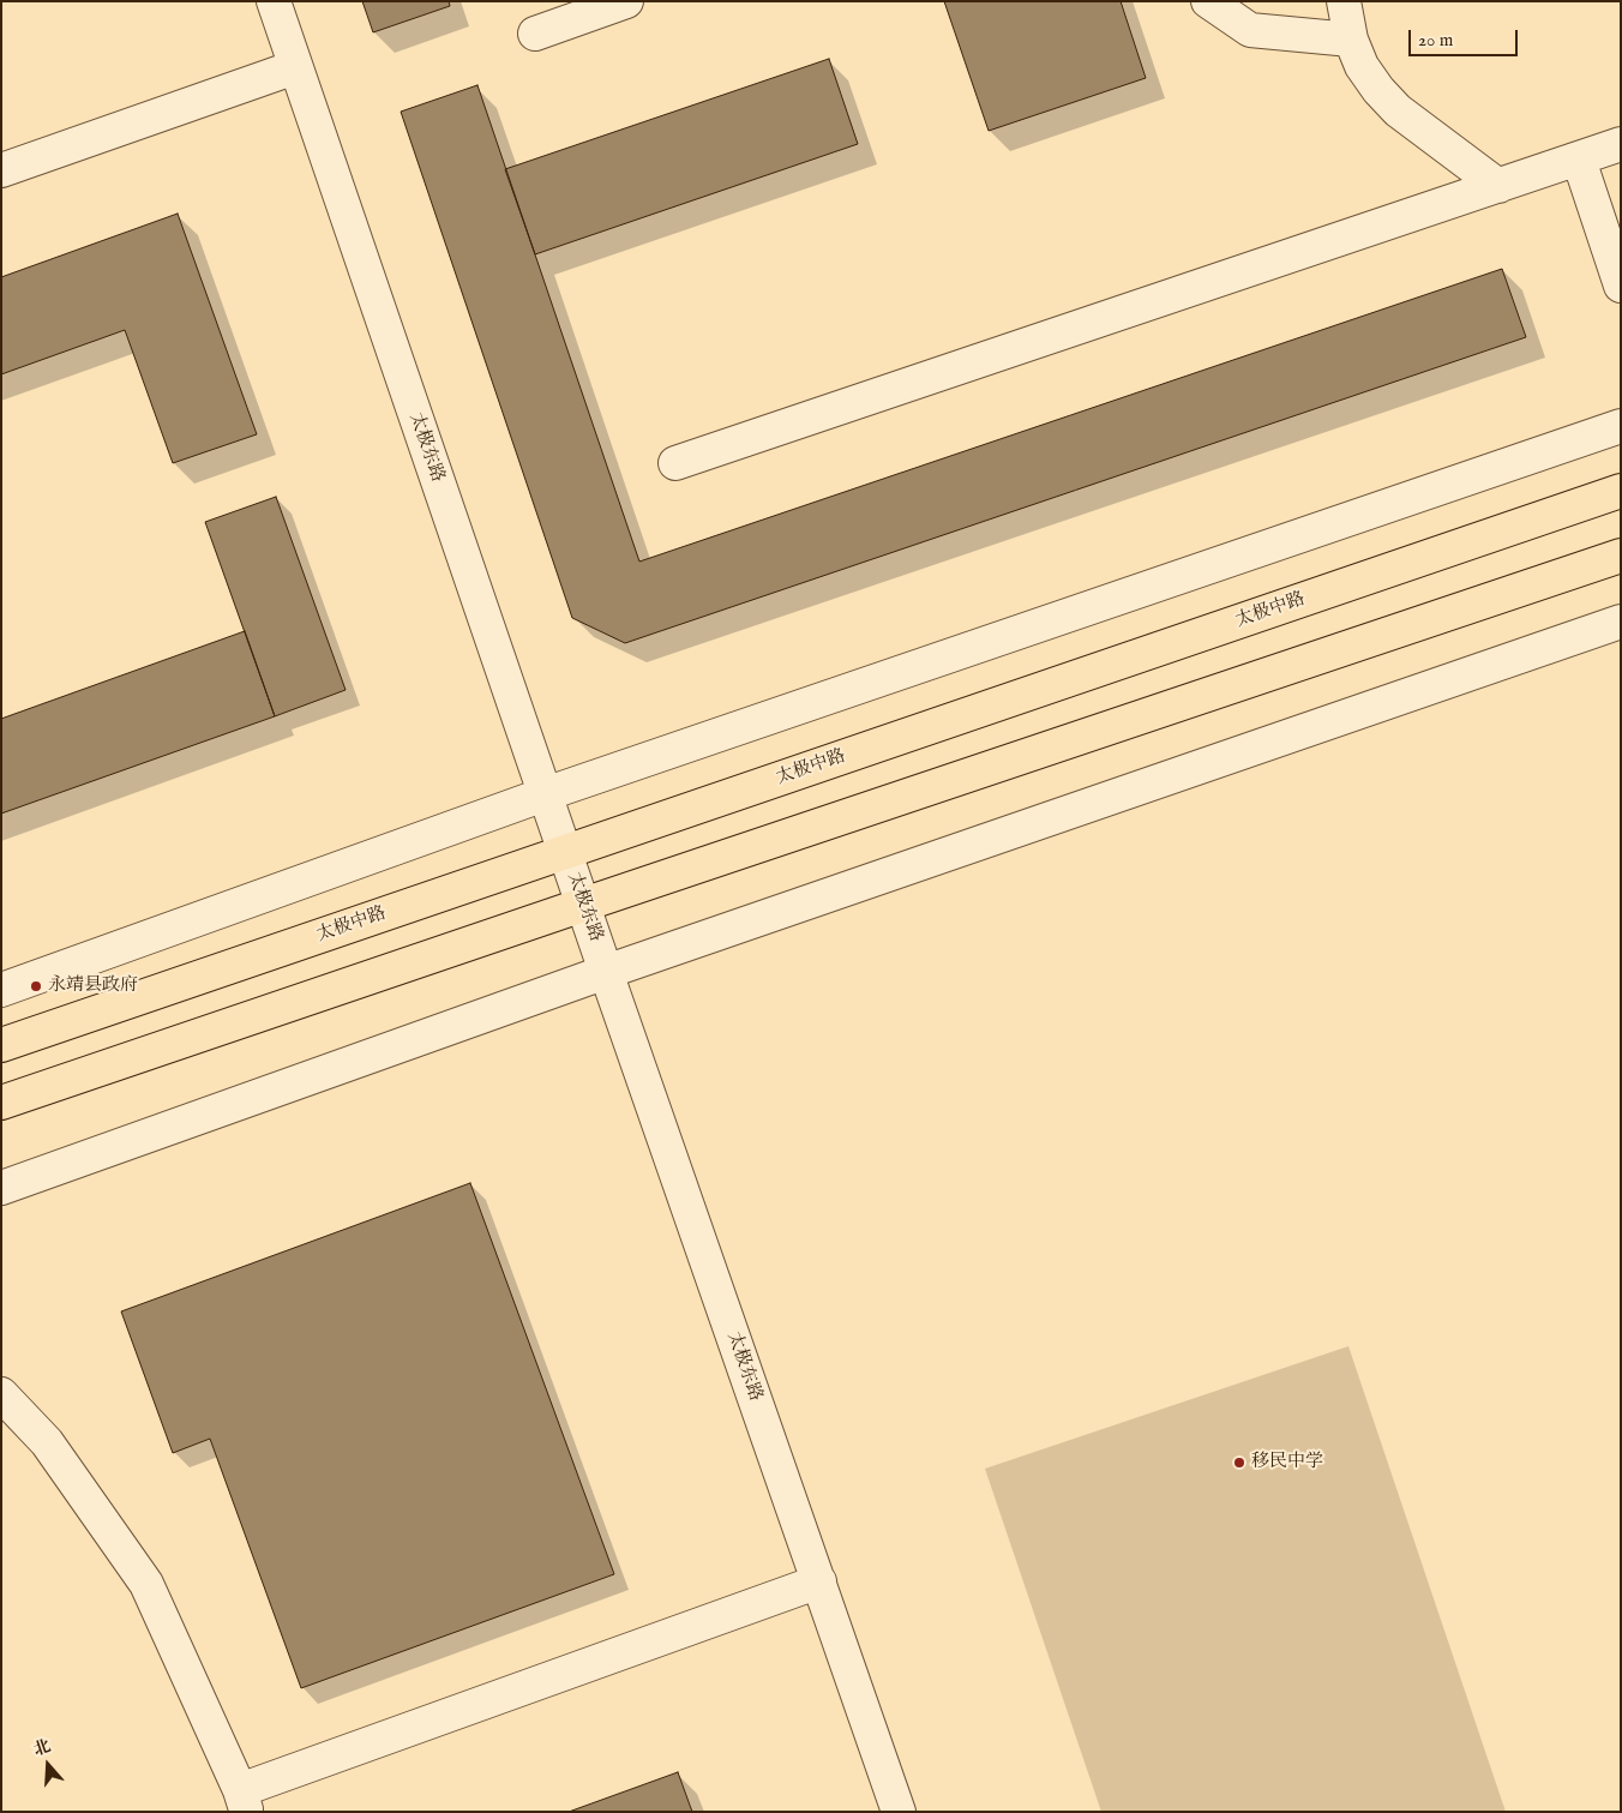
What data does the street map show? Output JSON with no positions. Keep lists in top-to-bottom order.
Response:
{
  "streets": {
    "main road": ["太极中路"],
    "street": ["太极东路"]
  },
  "crossings": [
    ["太极东路", "太极中路"]
  ],
  "places": ["永靖县政府", "移民中学"],
  "scale_bar": "20 m",
  "north": "top"
}
